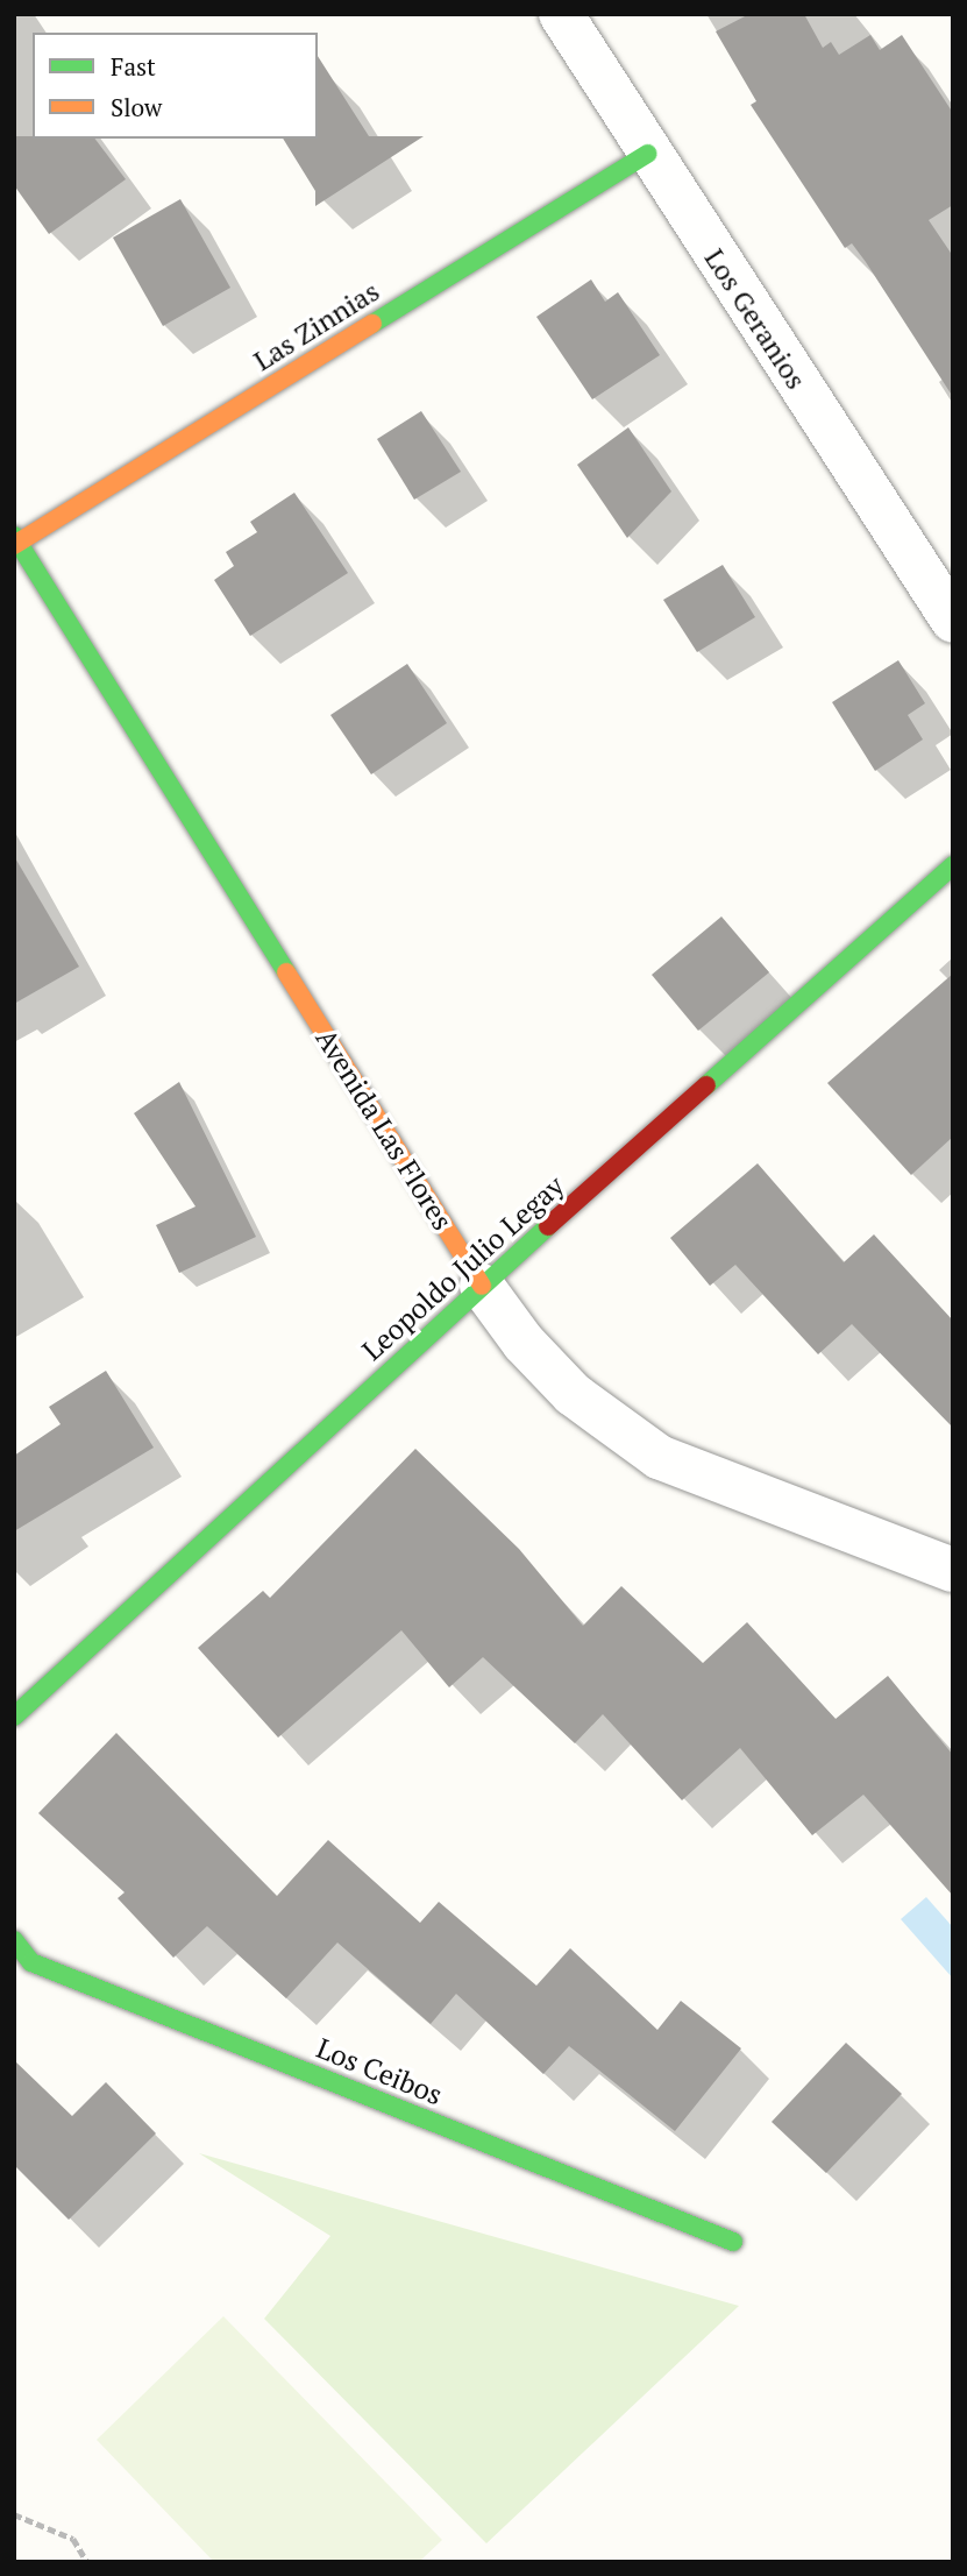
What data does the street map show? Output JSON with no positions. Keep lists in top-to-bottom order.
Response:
{
  "streets": {
    "street": [
      "Los Geranios",
      "Las Zinnias",
      "Avenida Las Flores",
      "Leopoldo Julio Legay",
      "Los Ceibos"
    ]
  },
  "crossings": [
    ["Los Geranios", "Las Zinnias"],
    ["Las Zinnias", "Avenida Las Flores"],
    ["Avenida Las Flores", "Leopoldo Julio Legay"]
  ],
  "legend": ["Fast", "Slow"]
}
